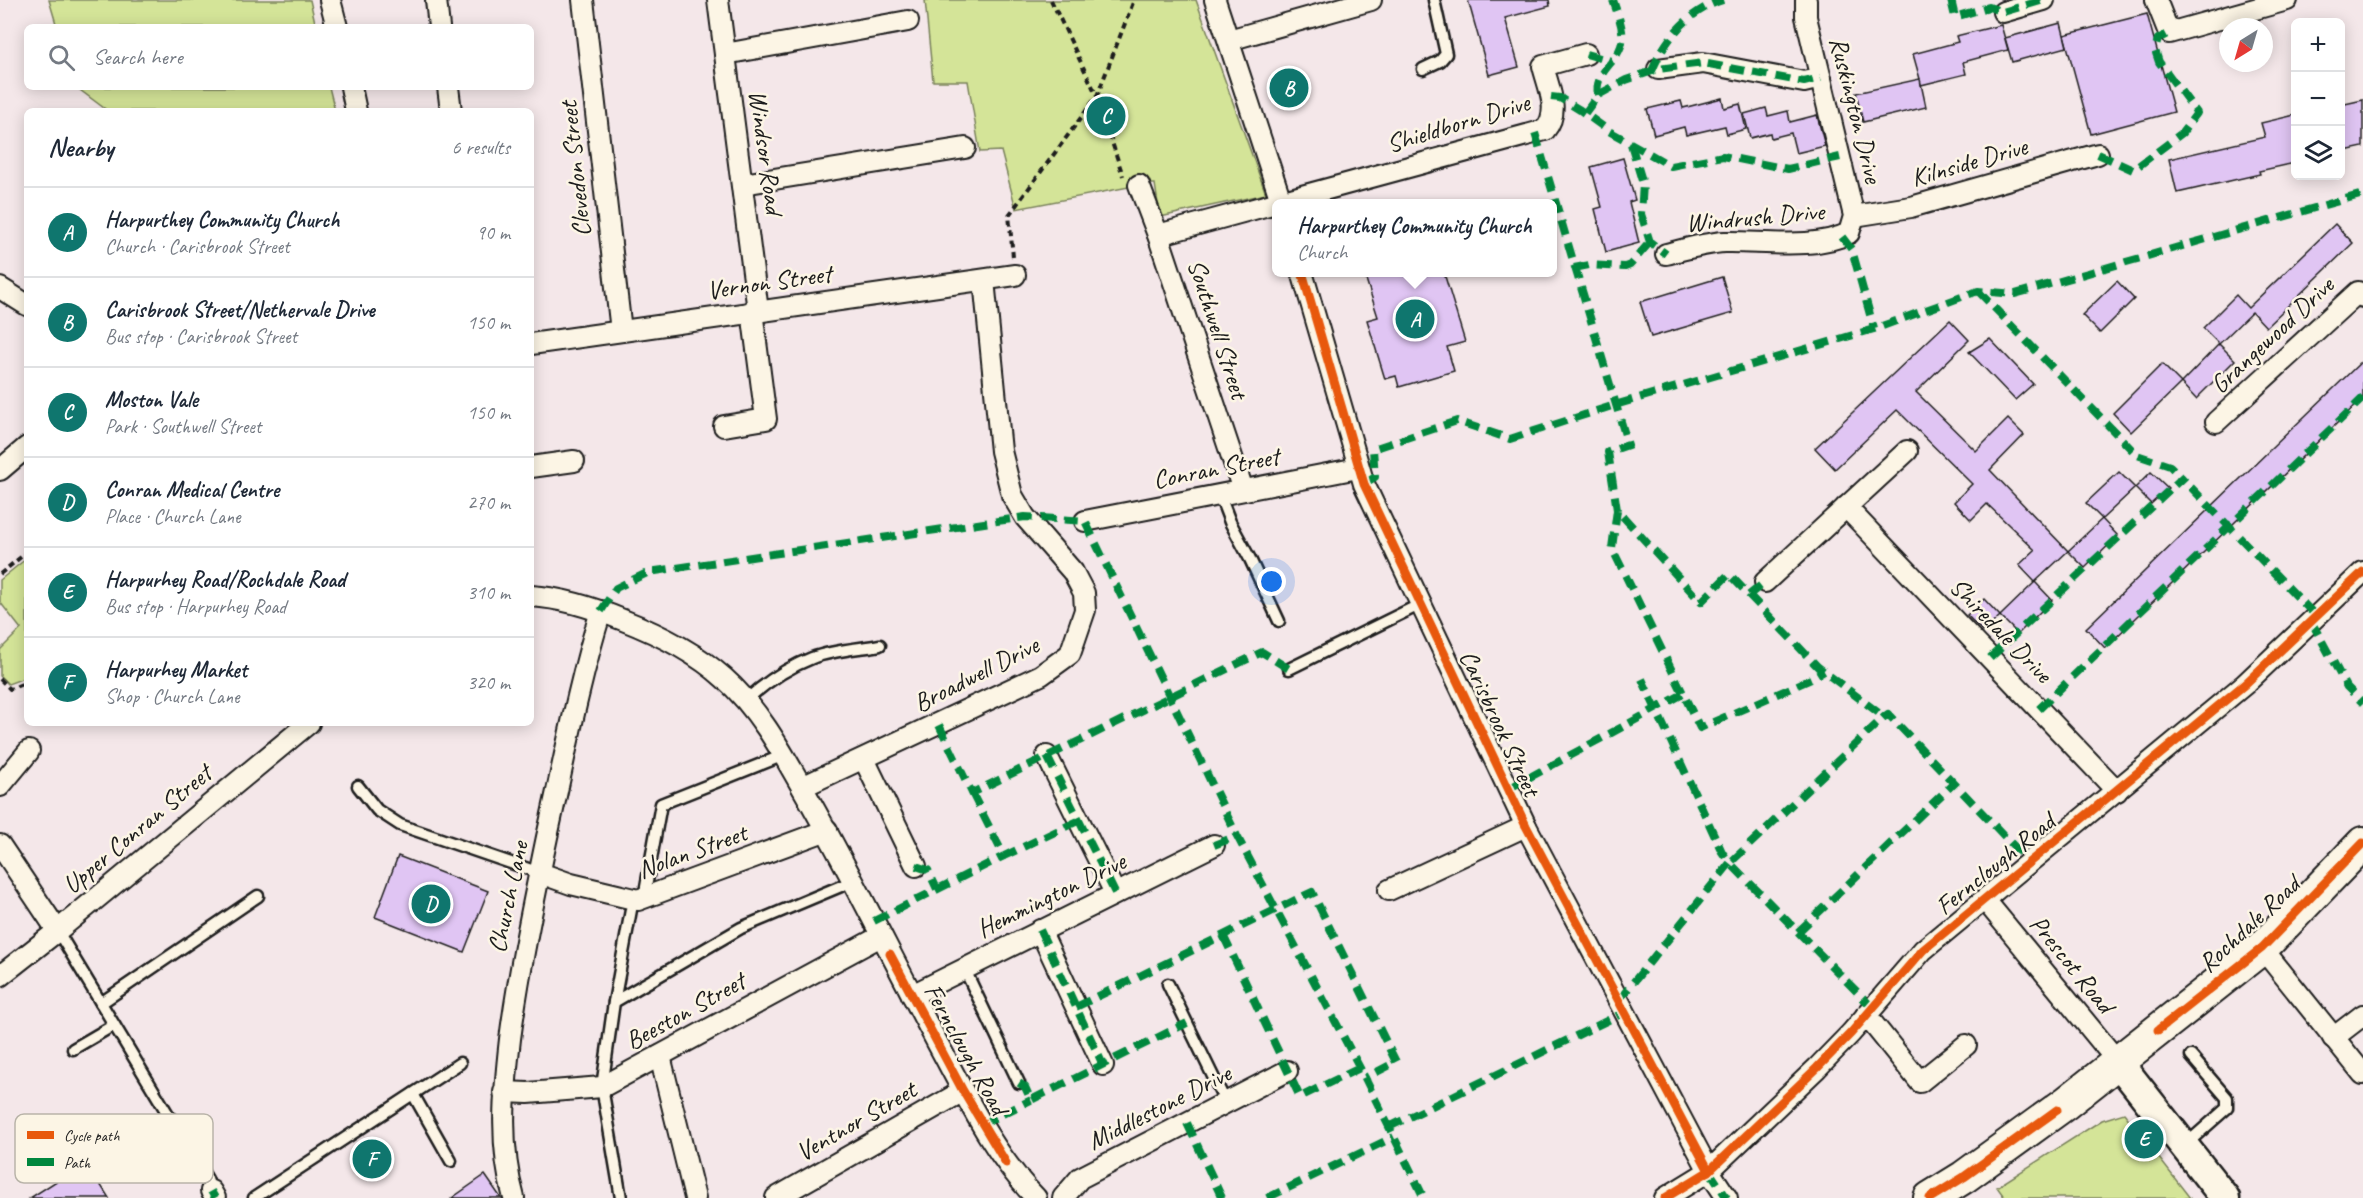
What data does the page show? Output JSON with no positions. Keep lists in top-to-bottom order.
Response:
{
  "streets": {
    "main road": ["Rochdale Road"],
    "street": [
      "Ruskington Drive",
      "Shieldborn Drive",
      "Windsor Road",
      "Kilnside Drive",
      "Clevedon Street",
      "Windrush Drive",
      "Vernon Street",
      "Southwell Street",
      "Grangewood Drive",
      "Conran Street",
      "Shiredale Drive",
      "Broadwell Drive",
      "Carisbrook Street",
      "Upper Conran Street",
      "Nolan Street",
      "Fernclough Road",
      "Hemmington Drive",
      "Church Lane",
      "Prescot Road",
      "Beeston Street",
      "Middlestone Drive",
      "Ventnor Street"
    ]
  },
  "crossings": [
    ["Ruskington Drive", "Kilnside Drive"],
    ["Ruskington Drive", "Windrush Drive"],
    ["Windsor Road", "Vernon Street"],
    ["Kilnside Drive", "Windrush Drive"],
    ["Clevedon Street", "Vernon Street"],
    ["Vernon Street", "Broadwell Drive"],
    ["Southwell Street", "Conran Street"],
    ["Conran Street", "Carisbrook Street"],
    ["Shiredale Drive", "Fernclough Road"],
    ["Broadwell Drive", "Fernclough Road"],
    ["Carisbrook Street", "Fernclough Road"],
    ["Nolan Street", "Fernclough Road"],
    ["Nolan Street", "Church Lane"],
    ["Fernclough Road", "Hemmington Drive"],
    ["Fernclough Road", "Church Lane"],
    ["Fernclough Road", "Prescot Road"],
    ["Fernclough Road", "Beeston Street"],
    ["Fernclough Road", "Ventnor Street"],
    ["Church Lane", "Beeston Street"],
    ["Rochdale Road", "Prescot Road"]
  ],
  "legend": ["Cycle path", "Path"],
  "north": "bottom left",
  "page": {
    "map_buttons": ["+", "−"],
    "search": "Search here",
    "pins": [
      "B",
      "C",
      "A",
      "D",
      "E",
      "F"
    ],
    "heading": ["Nearby", "6 results"],
    "list": [
      {
        "mark": "A",
        "name": "Harpurthey Community Church",
        "note": "Church · Carisbrook Street",
        "value": "90 m"
      },
      {
        "mark": "B",
        "name": "Carisbrook Street/Nethervale Drive",
        "note": "Bus stop · Carisbrook Street",
        "value": "150 m"
      },
      {
        "mark": "C",
        "name": "Moston Vale",
        "note": "Park · Southwell Street",
        "value": "150 m"
      },
      {
        "mark": "D",
        "name": "Conran Medical Centre",
        "note": "Place · Church Lane",
        "value": "270 m"
      },
      {
        "mark": "E",
        "name": "Harpurhey Road/Rochdale Road",
        "note": "Bus stop · Harpurhey Road",
        "value": "310 m"
      },
      {
        "mark": "F",
        "name": "Harpurhey Market",
        "note": "Shop · Church Lane",
        "value": "320 m"
      }
    ],
    "popup": ["Harpurthey Community Church", "Church"]
  }
}
